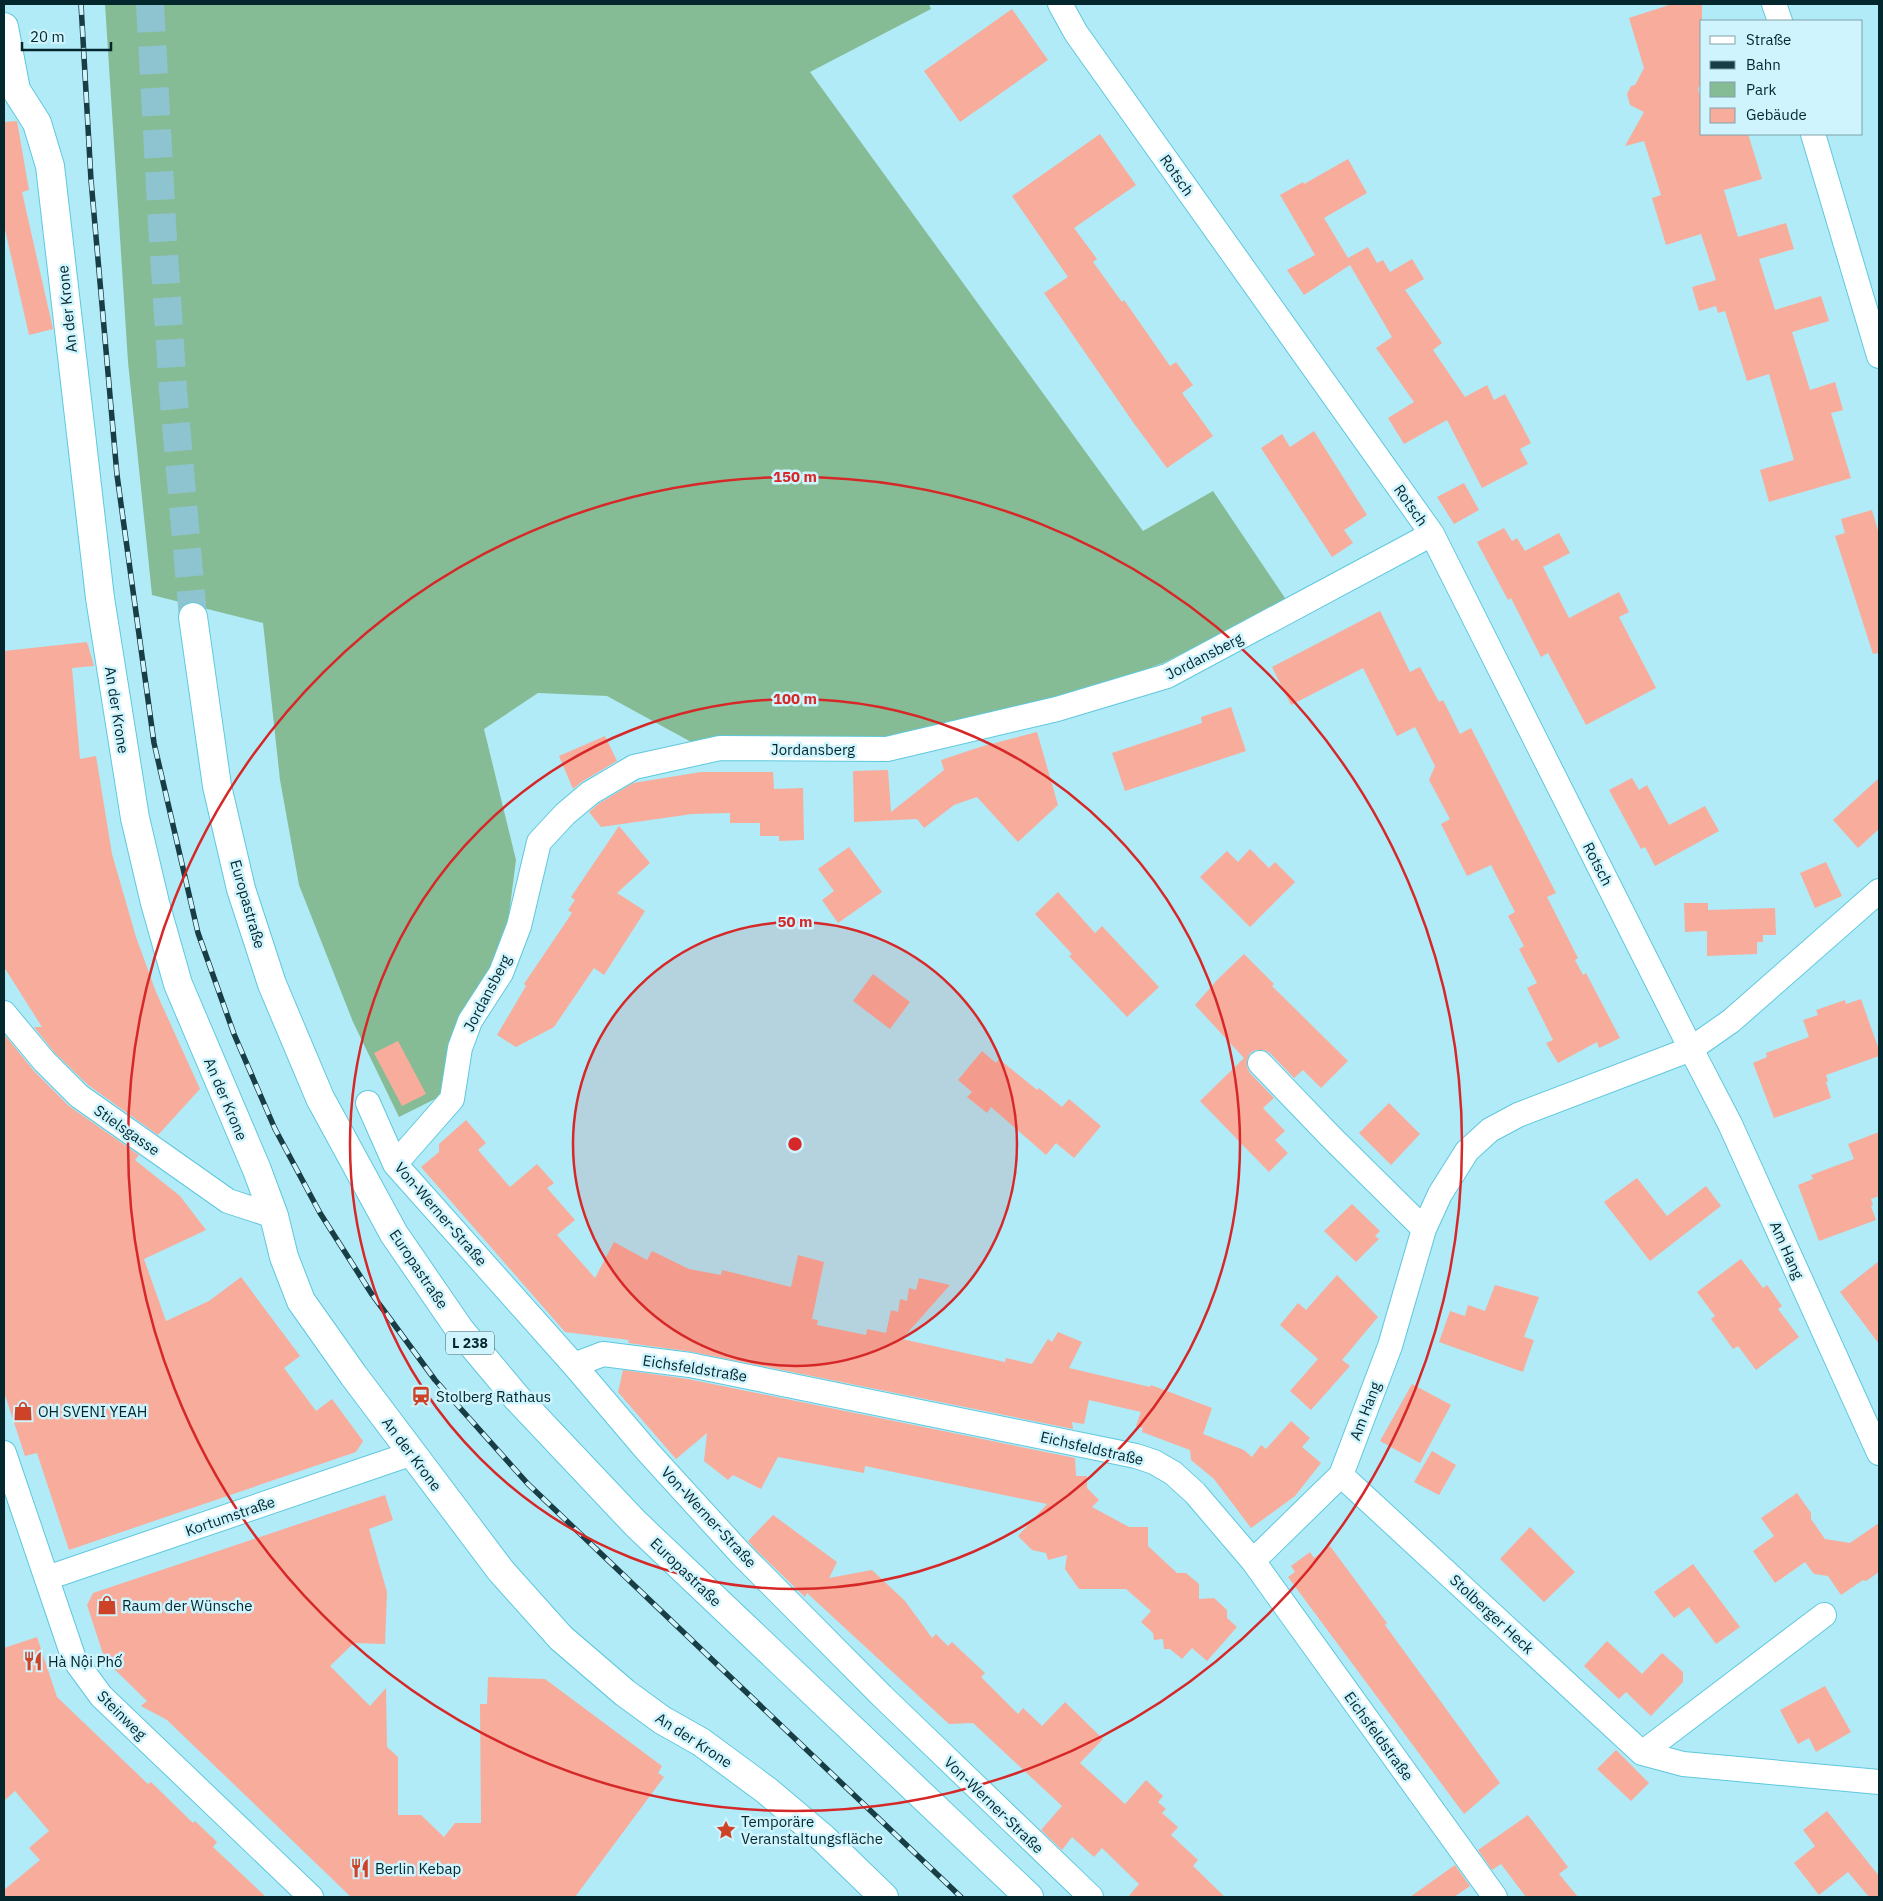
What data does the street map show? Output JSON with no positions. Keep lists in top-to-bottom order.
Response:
{
  "streets": {
    "street": [
      "Rotsch",
      "An der Krone",
      "Jordansberg",
      "Europastraße",
      "Stielsgasse",
      "Von-Werner-Straße",
      "Am Hang",
      "L 238",
      "Eichsfeldstraße",
      "Kortumstraße",
      "Stolberger Heck",
      "Steinweg"
    ]
  },
  "crossings": [
    ["Rotsch", "Jordansberg"],
    ["Rotsch", "Am Hang"],
    ["An der Krone", "Stielsgasse"],
    ["An der Krone", "Kortumstraße"],
    ["Jordansberg", "Von-Werner-Straße"],
    ["Von-Werner-Straße", "Eichsfeldstraße"],
    ["Am Hang", "Eichsfeldstraße"],
    ["Am Hang", "Stolberger Heck"],
    ["Kortumstraße", "Steinweg"]
  ],
  "places": {
    "station": ["Stolberg Rathaus"],
    "shop": ["OH SVENI YEAH", "Raum der Wünsche"],
    "restaurant": ["Hà Nội Phố", "Berlin Kebap"],
    "place": ["Temporäre Veranstaltungsfläche"]
  },
  "legend": [
    "Straße",
    "Bahn",
    "Park",
    "Gebäude"
  ],
  "scale_bar": "20 m",
  "rings": ["150 m", "100 m", "50 m"]
}
